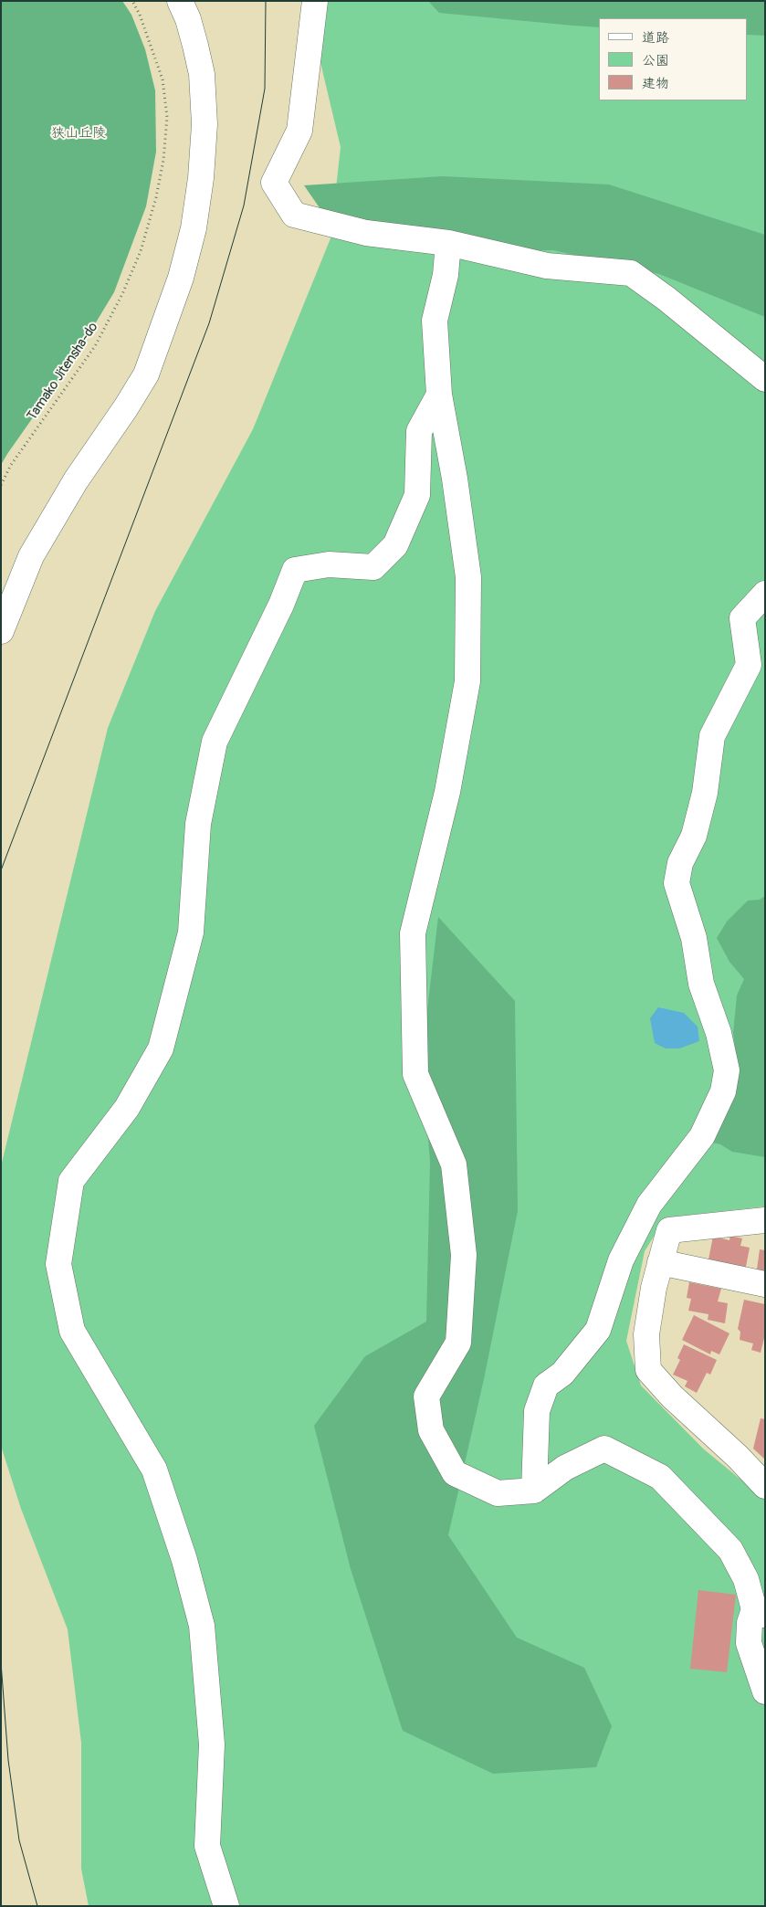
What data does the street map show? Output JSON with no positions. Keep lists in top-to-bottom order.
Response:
{
  "streets": {
    "path": ["Tamako Jitensha-do"]
  },
  "parks": ["狭山丘陵"],
  "legend": ["道路", "公園", "建物"]
}
